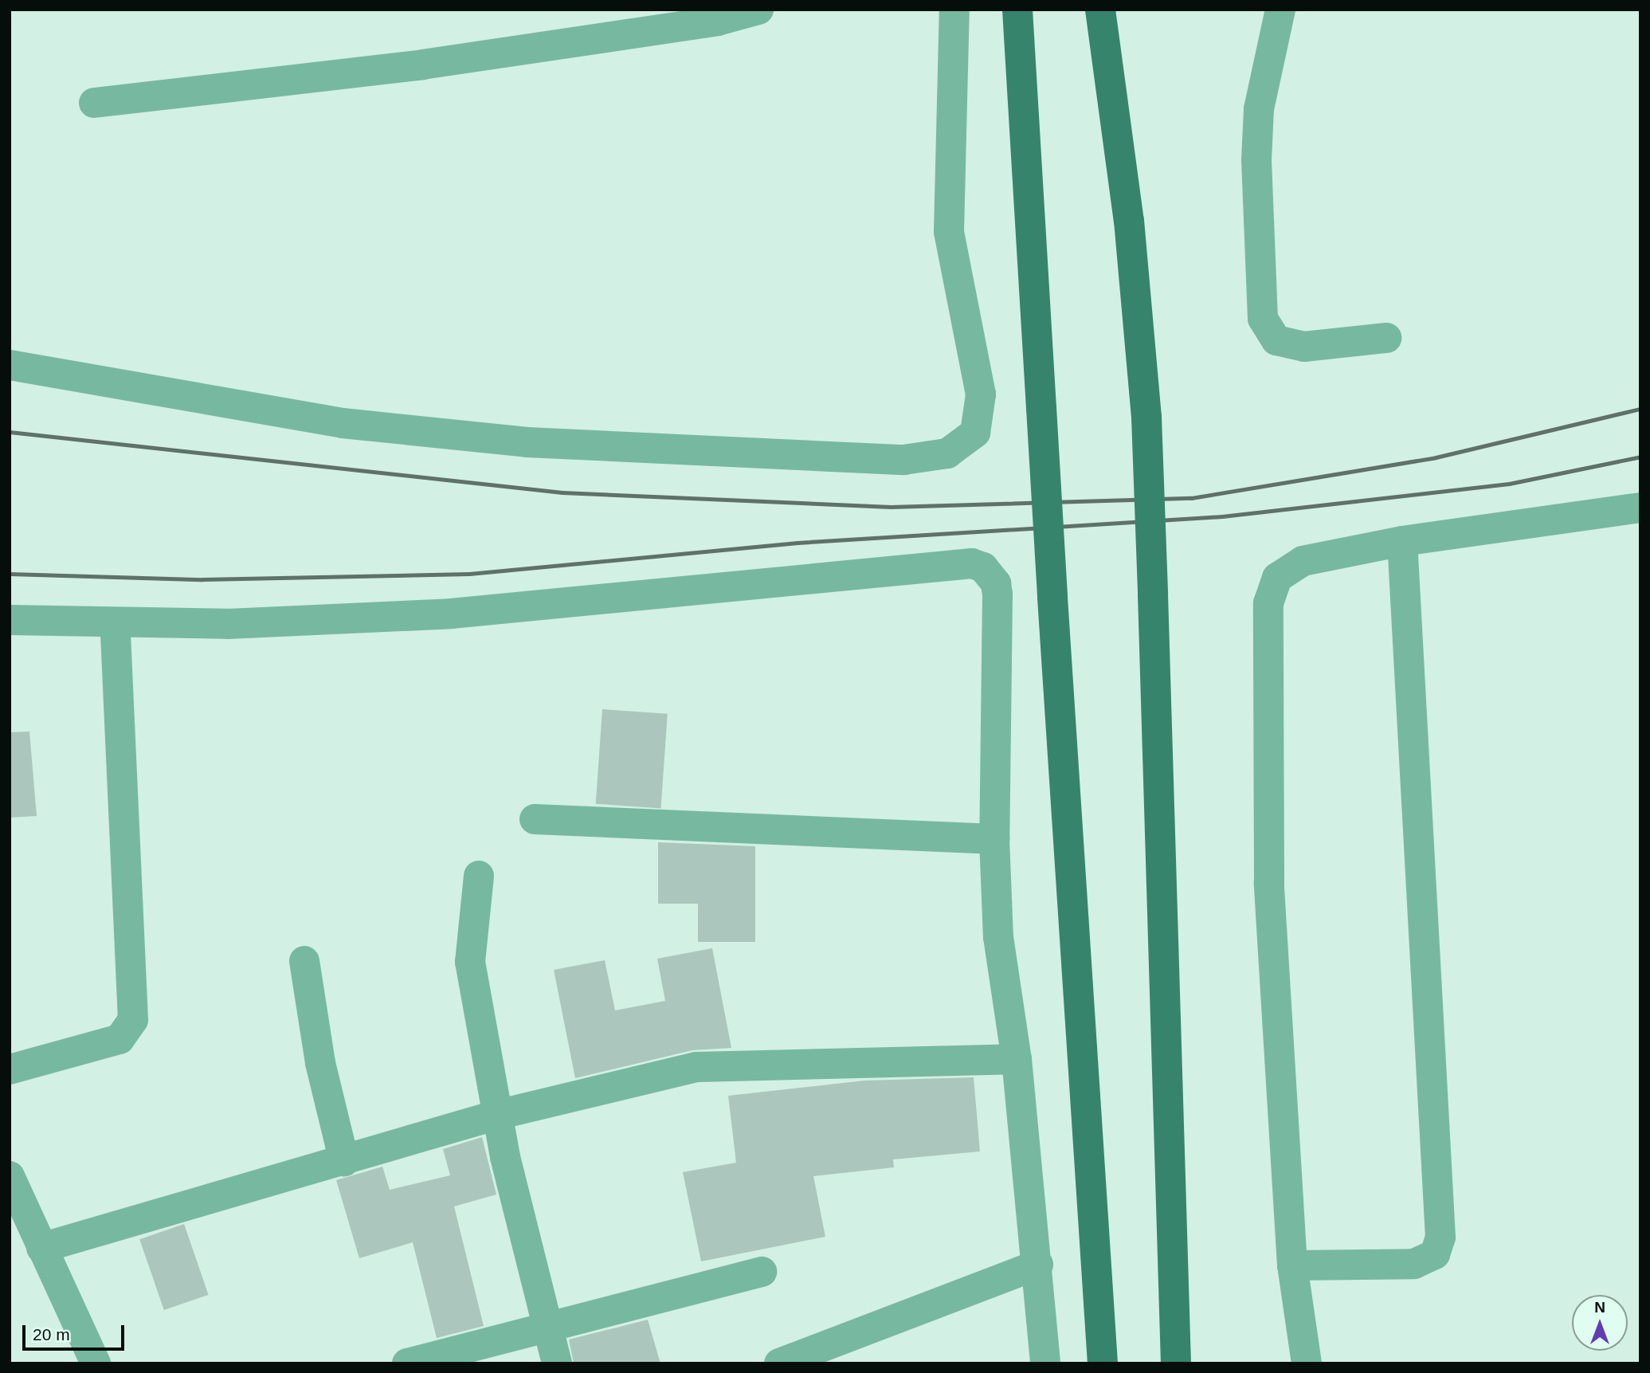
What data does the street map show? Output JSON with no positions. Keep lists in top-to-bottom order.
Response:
{
  "scale_bar": "20 m",
  "north": "top"
}
